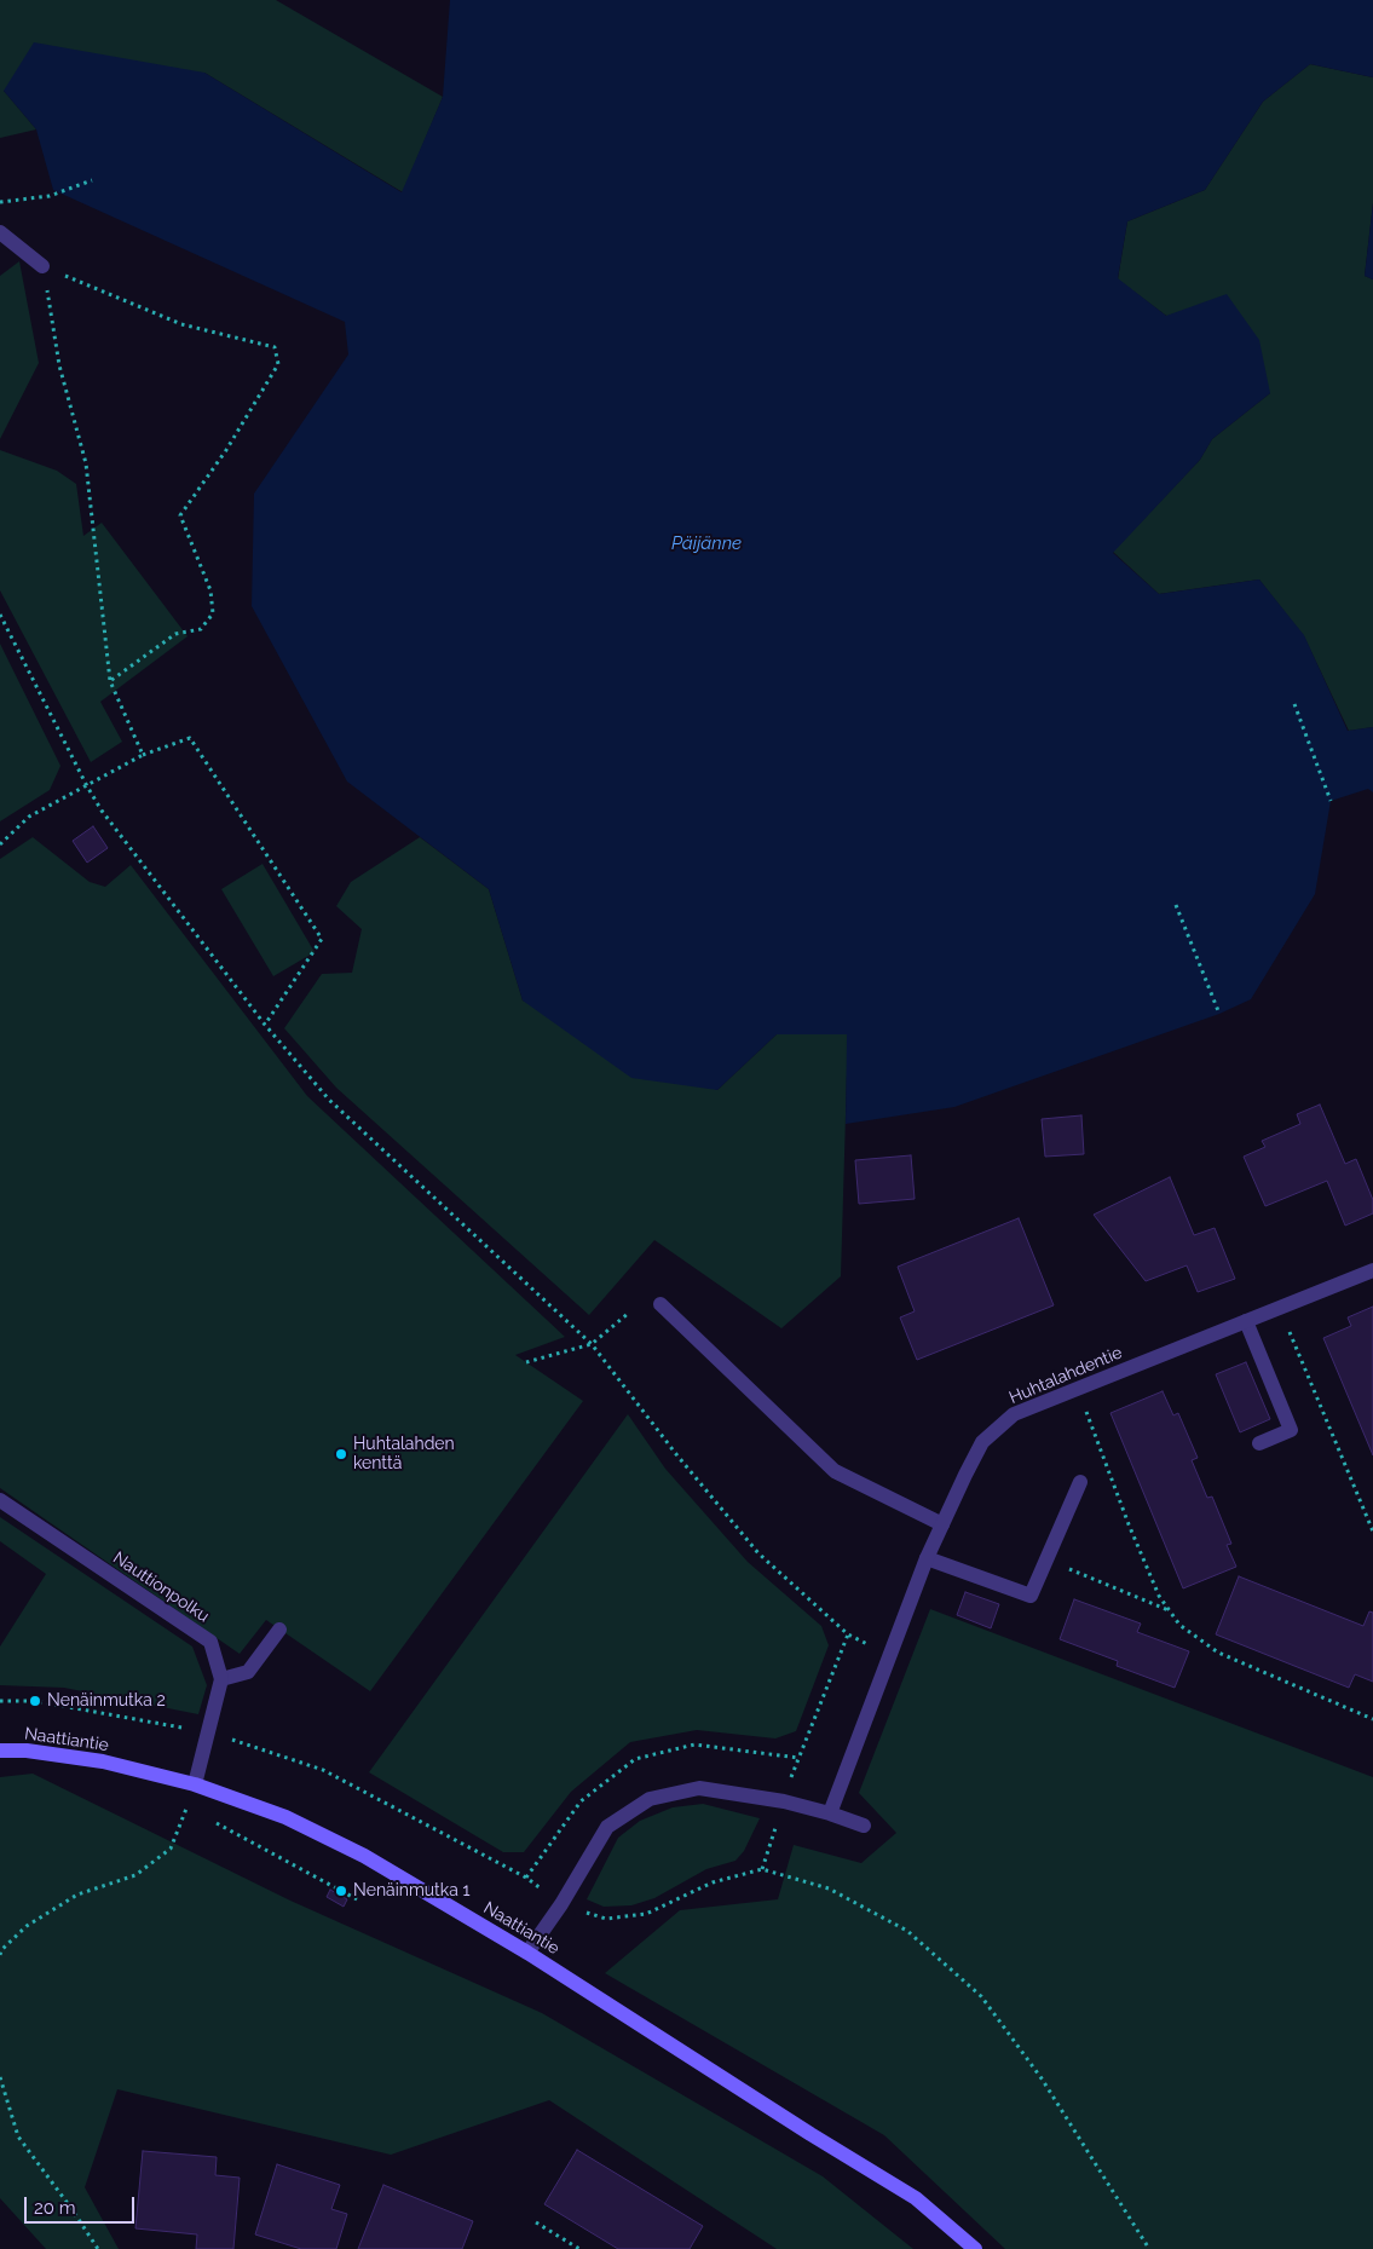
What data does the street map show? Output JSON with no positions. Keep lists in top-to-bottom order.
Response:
{
  "streets": {
    "street": ["Huhtalahdentie", "Nauttionpolku", "Naattiantie"]
  },
  "water": ["Päijänne"],
  "places": ["Huhtalahden kenttä", "Nenäinmutka 2", "Nenäinmutka 1"],
  "scale_bar": "20 m"
}
